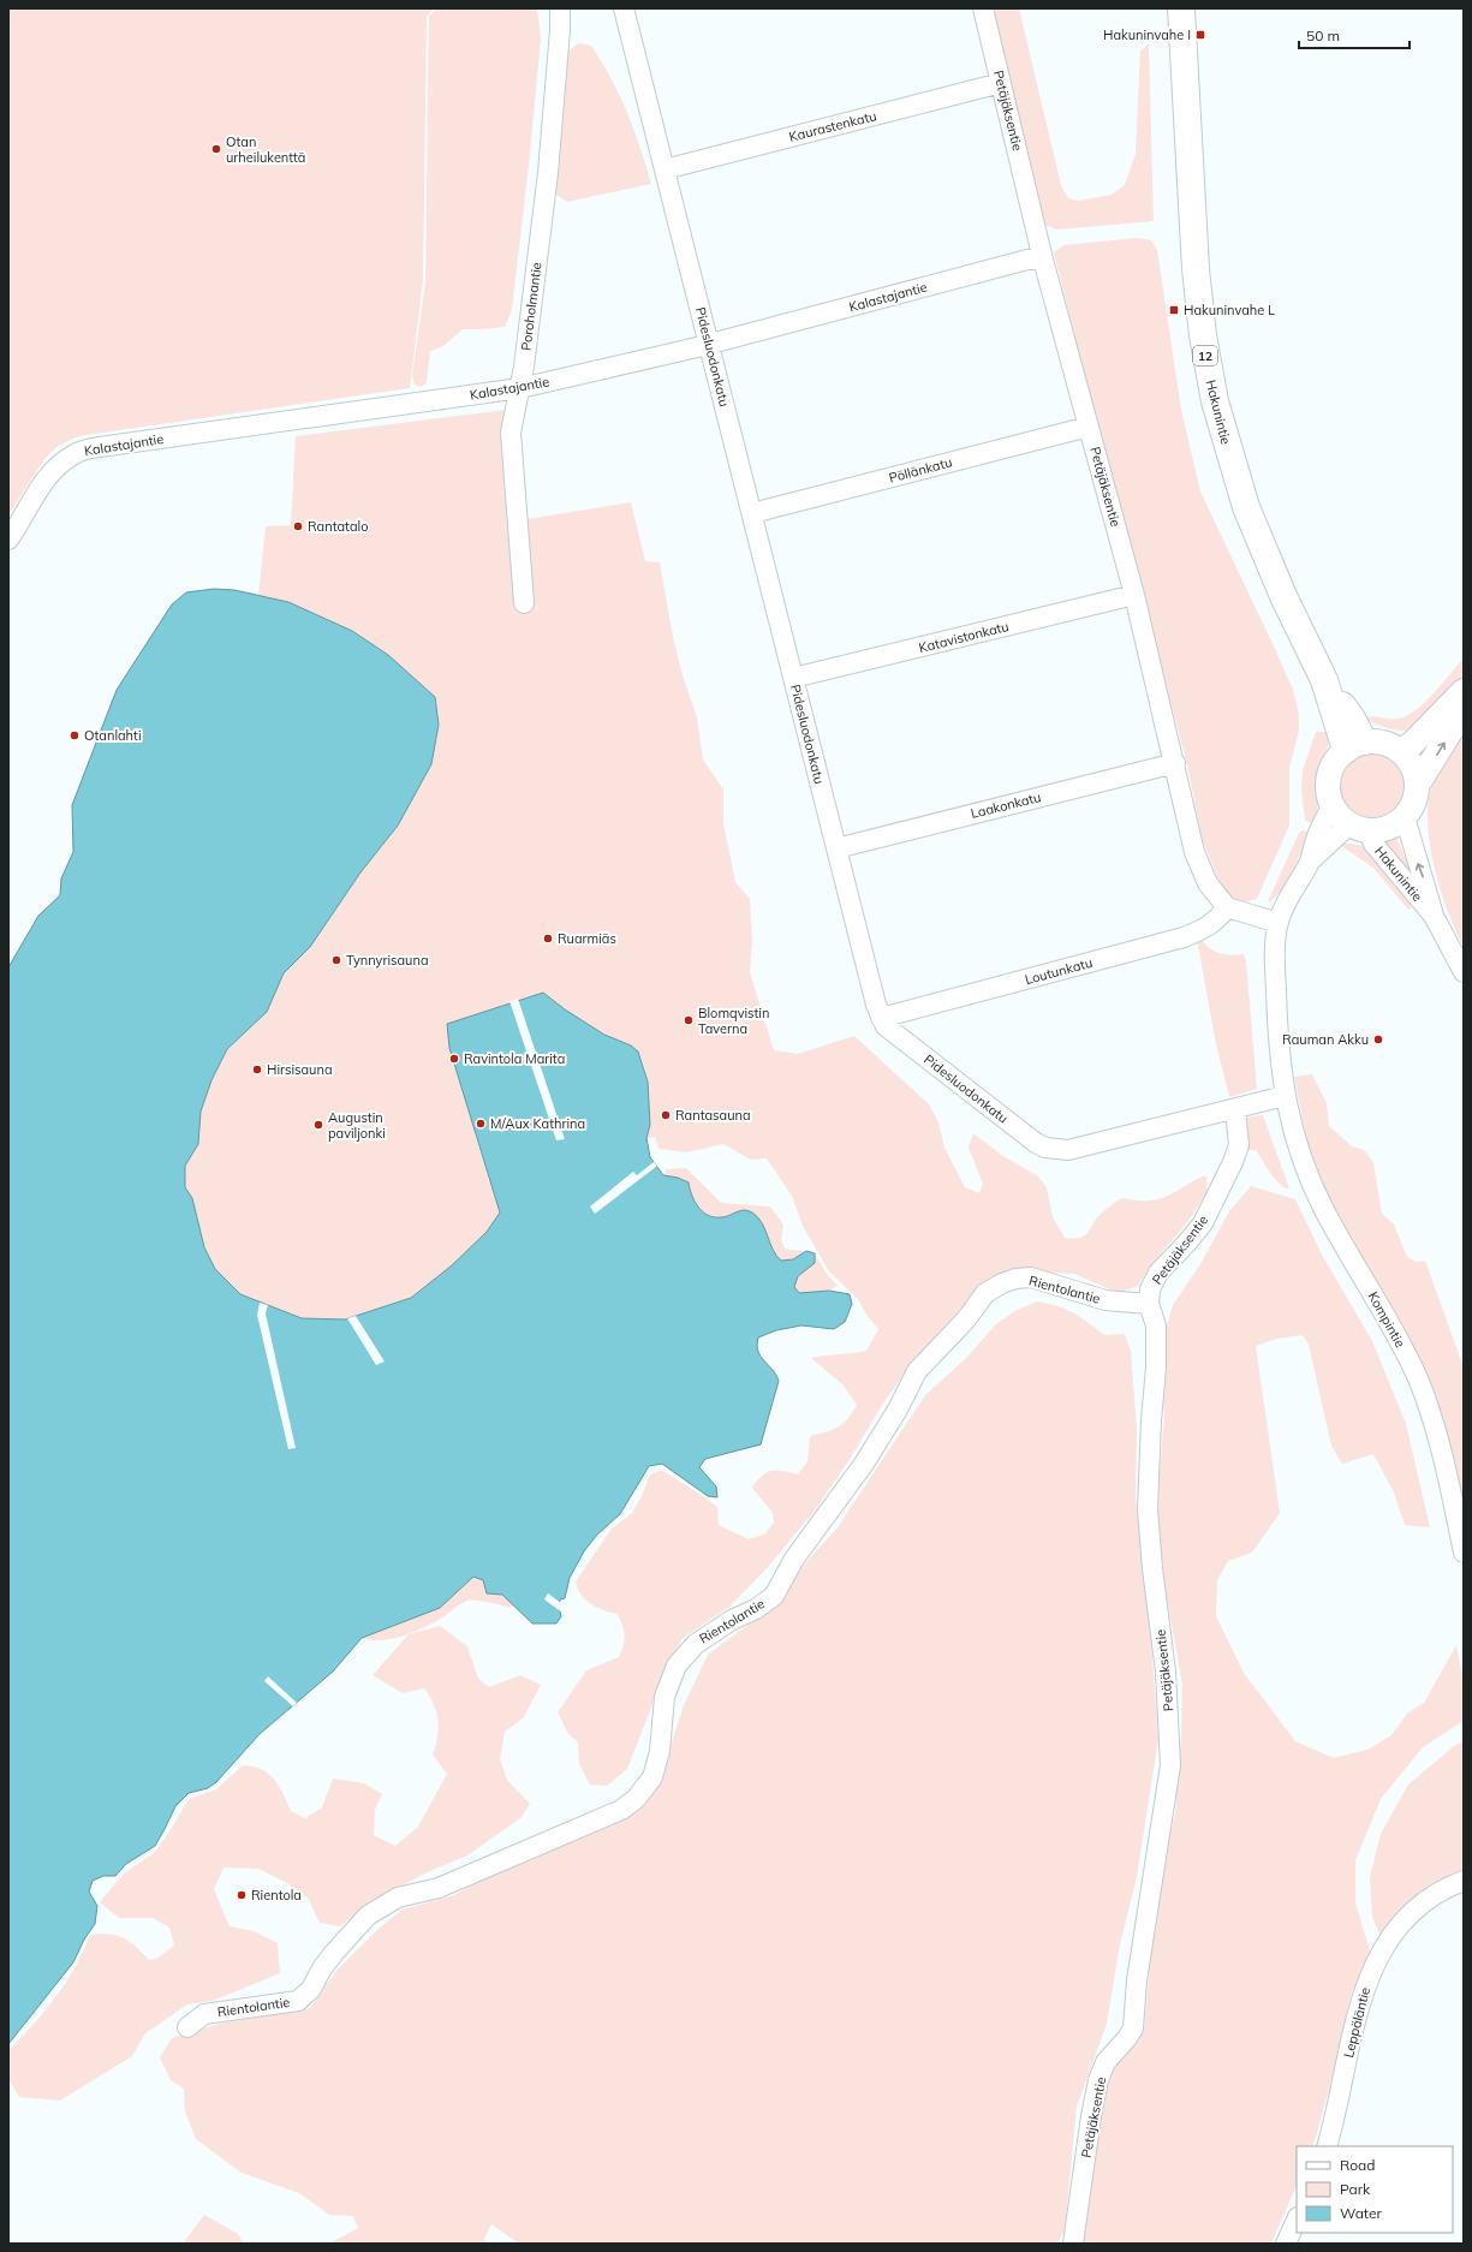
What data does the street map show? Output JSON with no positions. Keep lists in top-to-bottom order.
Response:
{
  "streets": {
    "highway": ["12", "Hakunintie"],
    "street": [
      "Petäjäksentie",
      "Kaurastenkatu",
      "Kalastajantie",
      "Poroholmantie",
      "Pidesluodonkatu",
      "Pöllänkatu",
      "Katavistonkatu",
      "Laakonkatu",
      "Loutunkatu",
      "Rientolantie",
      "Kompintie",
      "Leppäläntie"
    ]
  },
  "crossings": [
    ["Petäjäksentie", "Kaurastenkatu"],
    ["Petäjäksentie", "Kalastajantie"],
    ["Petäjäksentie", "Pidesluodonkatu"],
    ["Petäjäksentie", "Pöllänkatu"],
    ["Petäjäksentie", "Katavistonkatu"],
    ["Petäjäksentie", "Laakonkatu"],
    ["Petäjäksentie", "Loutunkatu"],
    ["Petäjäksentie", "Rientolantie"],
    ["Kaurastenkatu", "Pidesluodonkatu"],
    ["Kalastajantie", "Poroholmantie"],
    ["Kalastajantie", "Pidesluodonkatu"],
    ["Pidesluodonkatu", "Pöllänkatu"],
    ["Pidesluodonkatu", "Katavistonkatu"],
    ["Pidesluodonkatu", "Laakonkatu"],
    ["Pidesluodonkatu", "Loutunkatu"],
    ["Pidesluodonkatu", "Kompintie"]
  ],
  "places": {
    "transit": ["Hakuninvahe I", "Hakuninvahe L"],
    "other": [
      "Otan urheilukenttä",
      "Rantatalo",
      "Otanlahti",
      "Ruarmiäs",
      "Tynnyrisauna",
      "Blomqvistin Taverna",
      "Rauman Akku",
      "Ravintola Marita",
      "Hirsisauna",
      "Rantasauna",
      "M/Aux Kathrina",
      "Augustin paviljonki",
      "Rientola"
    ]
  },
  "legend": ["Road", "Park", "Water"],
  "scale_bar": "50 m"
}
